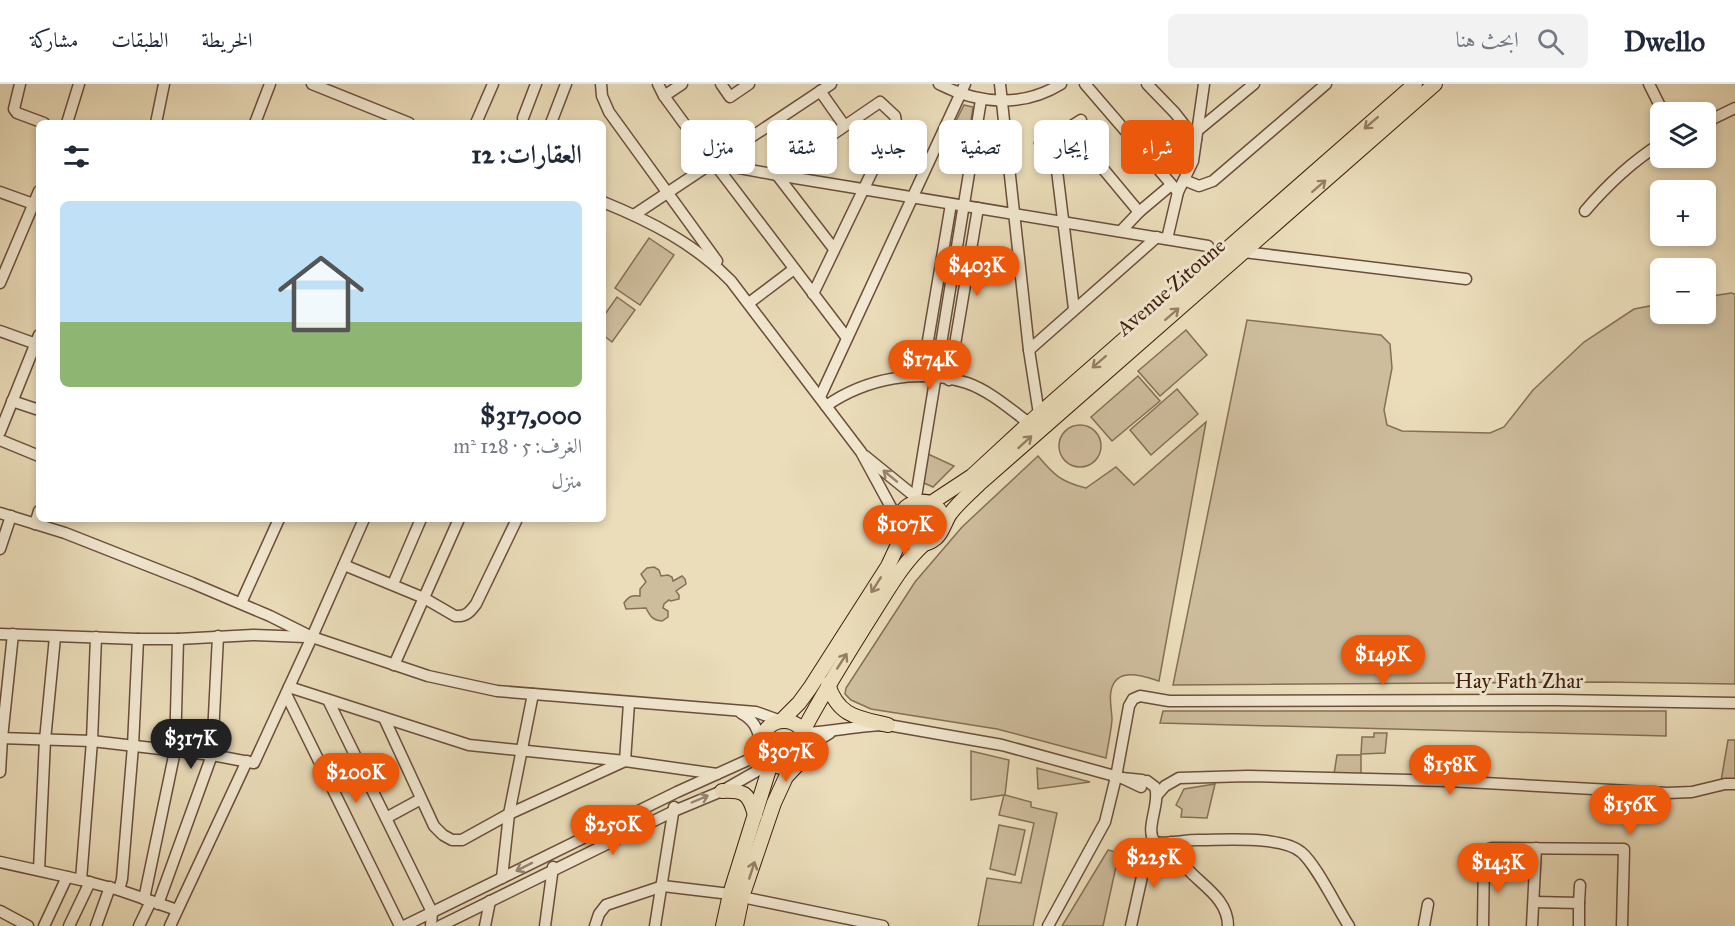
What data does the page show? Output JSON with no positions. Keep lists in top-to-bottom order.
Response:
{
  "streets": {
    "main road": ["Avenue Zitoune"],
    "street": ["Hay Fath Zhar"]
  },
  "page": {
    "header": "Dwello",
    "search": "ابحث هنا",
    "nav": ["الخريطة", "الطبقات", "مشاركة"],
    "map_buttons": ["+", "−"],
    "chip": [
      "شراء",
      "إيجار",
      "تصفية",
      "جديد",
      "شقة",
      "منزل"
    ],
    "heading": "العقارات: 12",
    "list": [
      {
        "name": "$317,000",
        "note": "الغرف: 5 · 128 m² · منزل"
      }
    ],
    "price": [
      "$403K",
      "$174K",
      "$107K",
      "$149K",
      "$317K",
      "$307K",
      "$158K",
      "$200K",
      "$156K",
      "$250K",
      "$225K",
      "$143K"
    ]
  }
}
